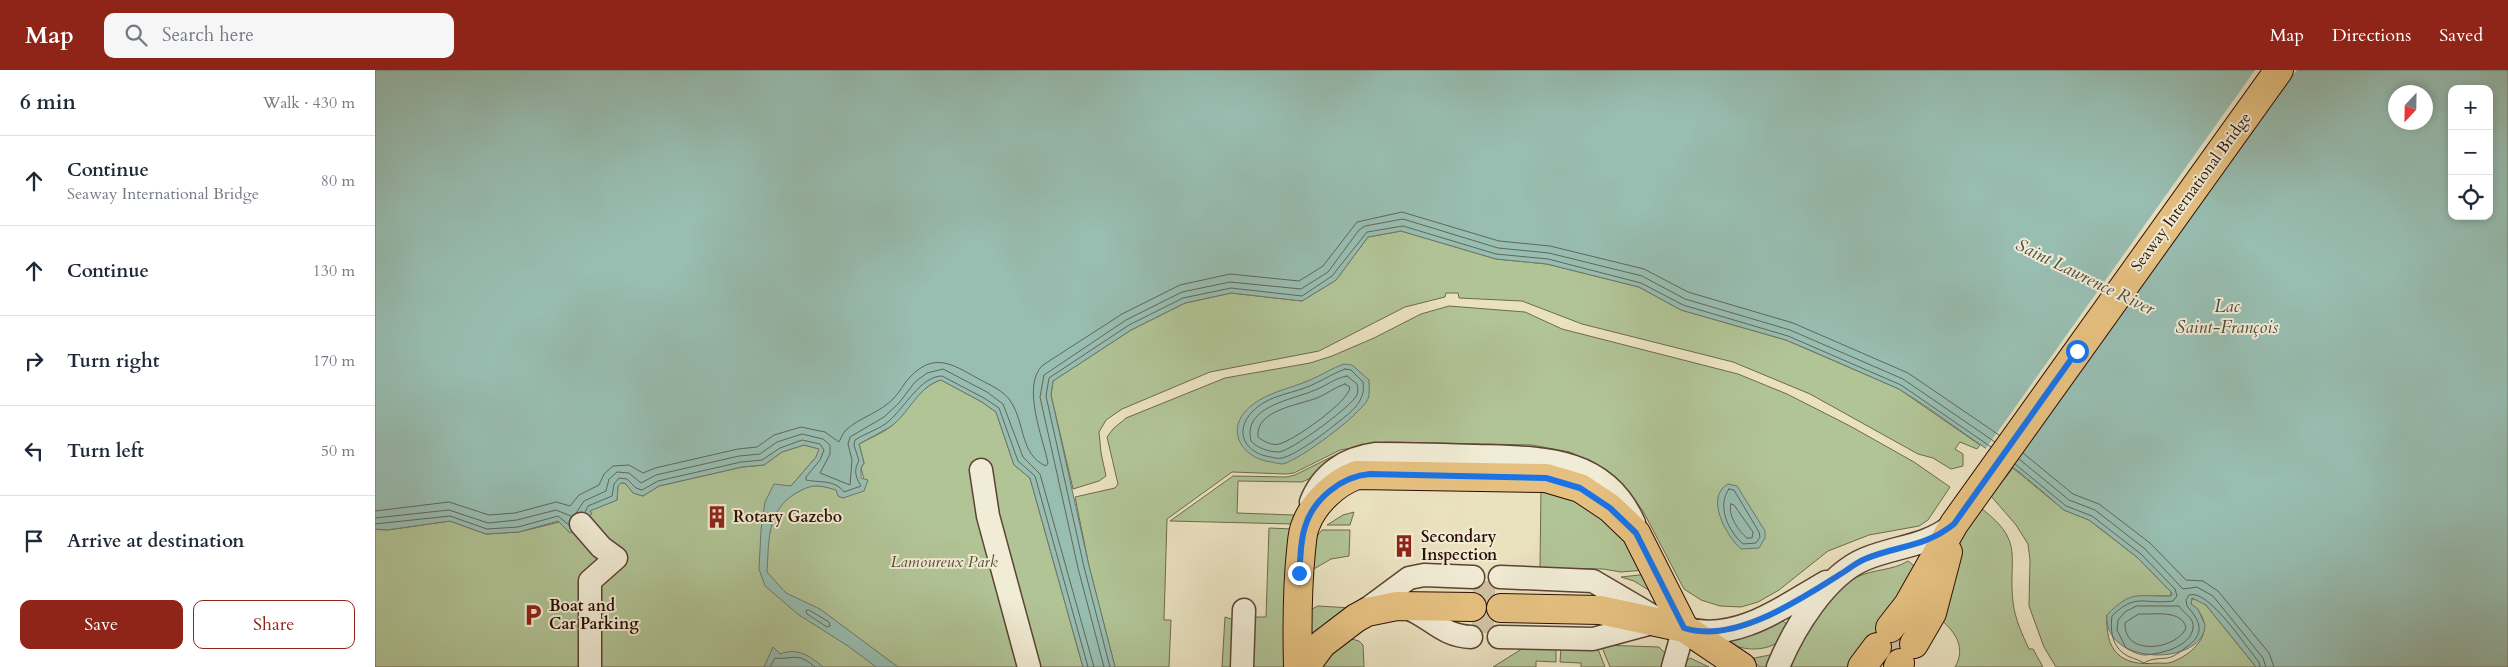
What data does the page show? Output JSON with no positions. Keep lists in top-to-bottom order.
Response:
{
  "streets": {
    "main road": ["Seaway International Bridge"]
  },
  "water": ["Saint Lawrence River", "Lac Saint-François"],
  "parks": ["Lamoureux Park"],
  "places": {
    "building": ["Rotary Gazebo", "Secondary Inspection"],
    "parking": ["Boat and Car Parking"]
  },
  "north": "bottom",
  "page": {
    "header": "Map",
    "search": "Search here",
    "nav": ["Map", "Directions", "Saved"],
    "heading": ["6 min", "Walk · 430 m"],
    "map_buttons": ["+", "−"],
    "list": [
      ["Continue", "Seaway International Bridge", "80 m"],
      ["Continue", "130 m"],
      ["Turn right", "170 m"],
      ["Turn left", "50 m"],
      "Arrive at destination"
    ],
    "buttons": ["Save", "Share"]
  }
}
